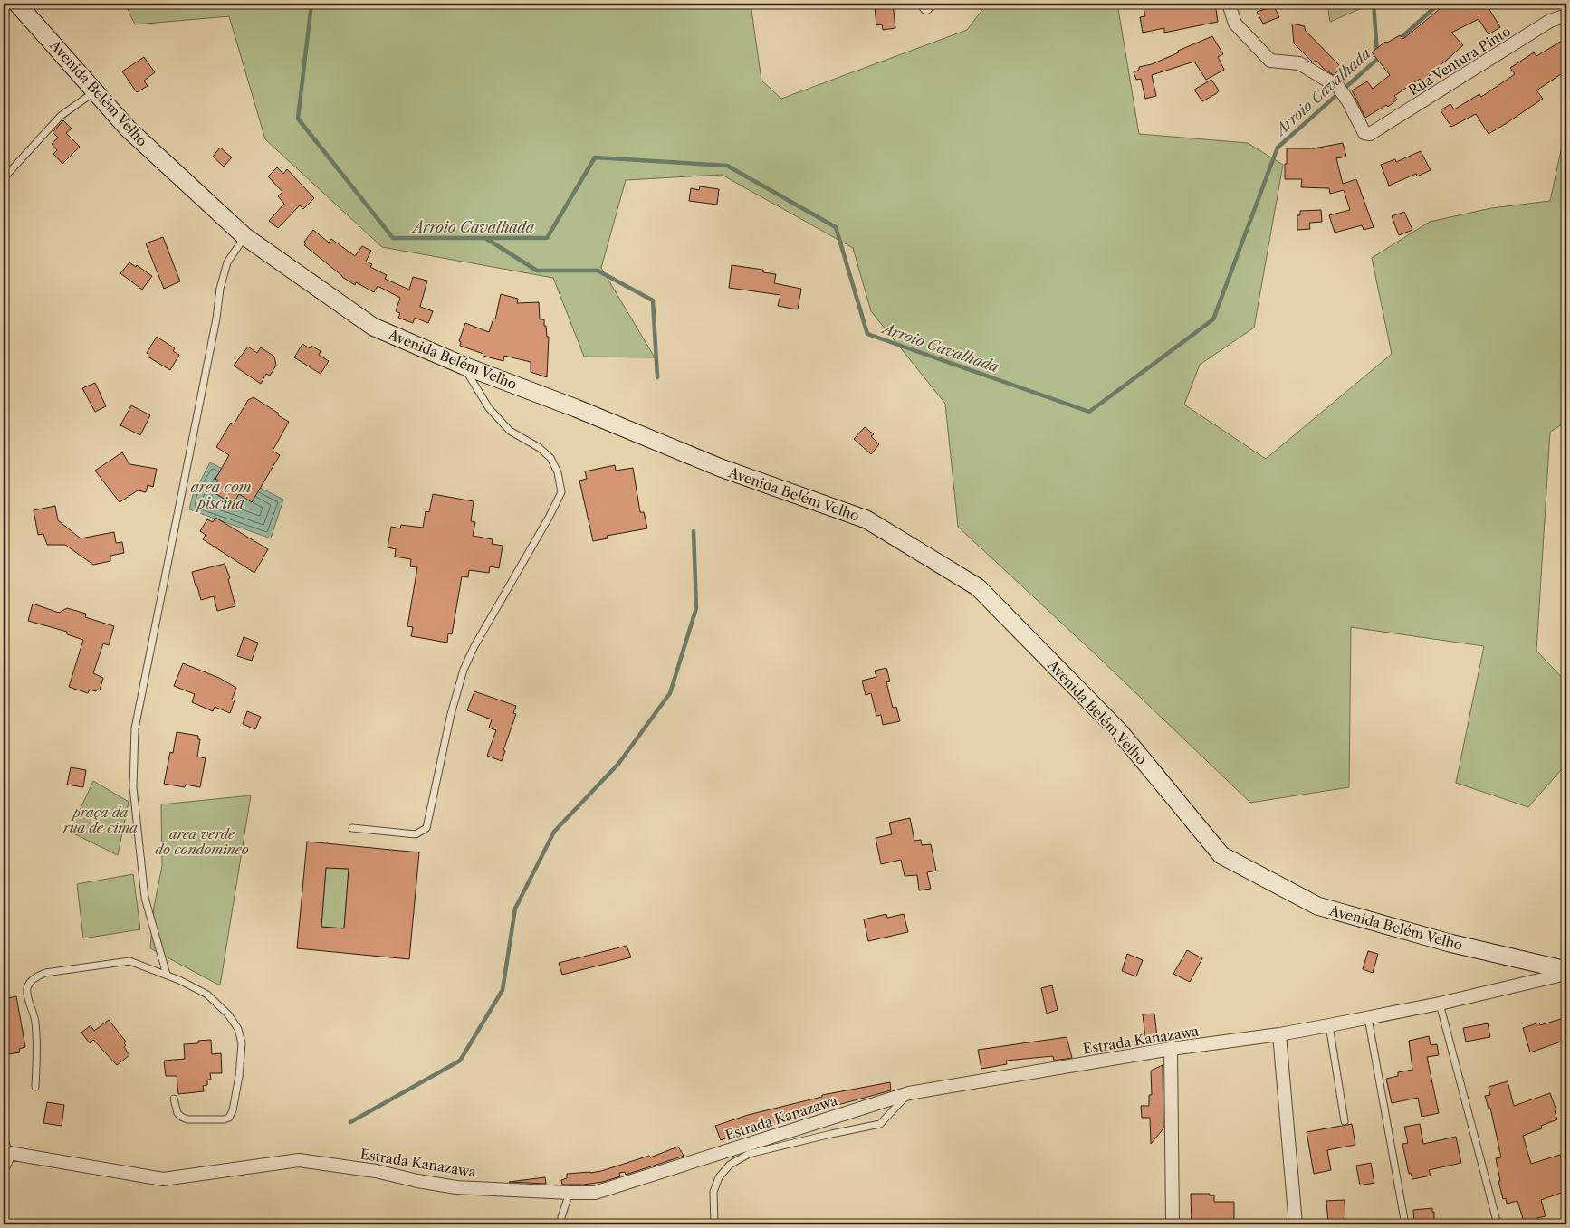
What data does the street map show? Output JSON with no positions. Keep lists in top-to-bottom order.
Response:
{
  "streets": {
    "main road": ["Avenida Belém Velho"],
    "street": ["Rua Ventura Pinto", "Estrada Kanazawa"]
  },
  "crossings": [
    ["Avenida Belém Velho", "Estrada Kanazawa"]
  ],
  "water": ["Arroio Cavalhada", "area com piscina"],
  "parks": ["praça da rua de cima", "area verde do condomineo"]
}
